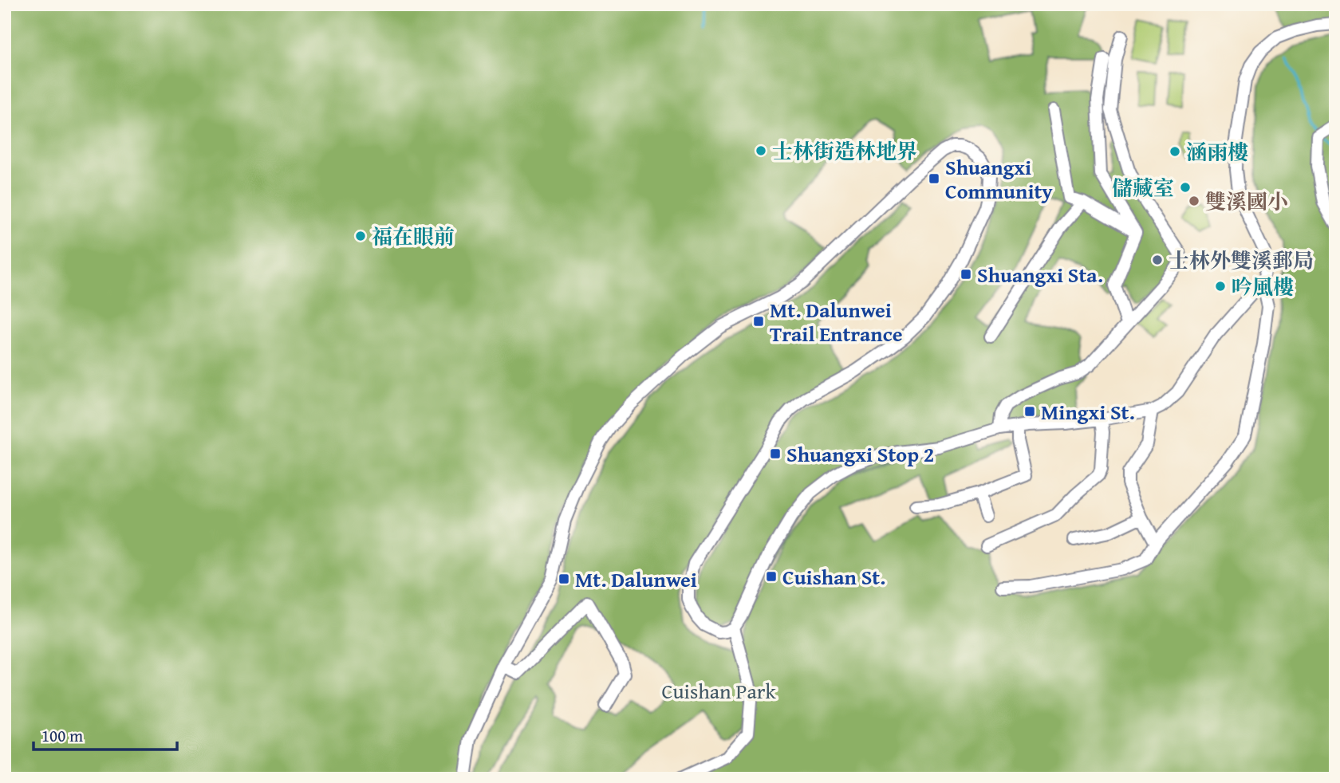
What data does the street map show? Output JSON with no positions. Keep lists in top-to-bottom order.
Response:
{
  "parks": ["Cuishan Park"],
  "places": {
    "other": [
      "士林街造林地界",
      "涵雨樓",
      "儲藏室",
      "雙溪國小",
      "福在眼前",
      "士林外雙溪郵局",
      "吟風樓"
    ],
    "transit": [
      "Shuangxi Community",
      "Shuangxi Sta.",
      "Mt. Dalunwei Trail Entrance",
      "Mingxi St.",
      "Shuangxi Stop 2",
      "Cuishan St.",
      "Mt. Dalunwei"
    ]
  },
  "scale_bar": "100 m"
}
